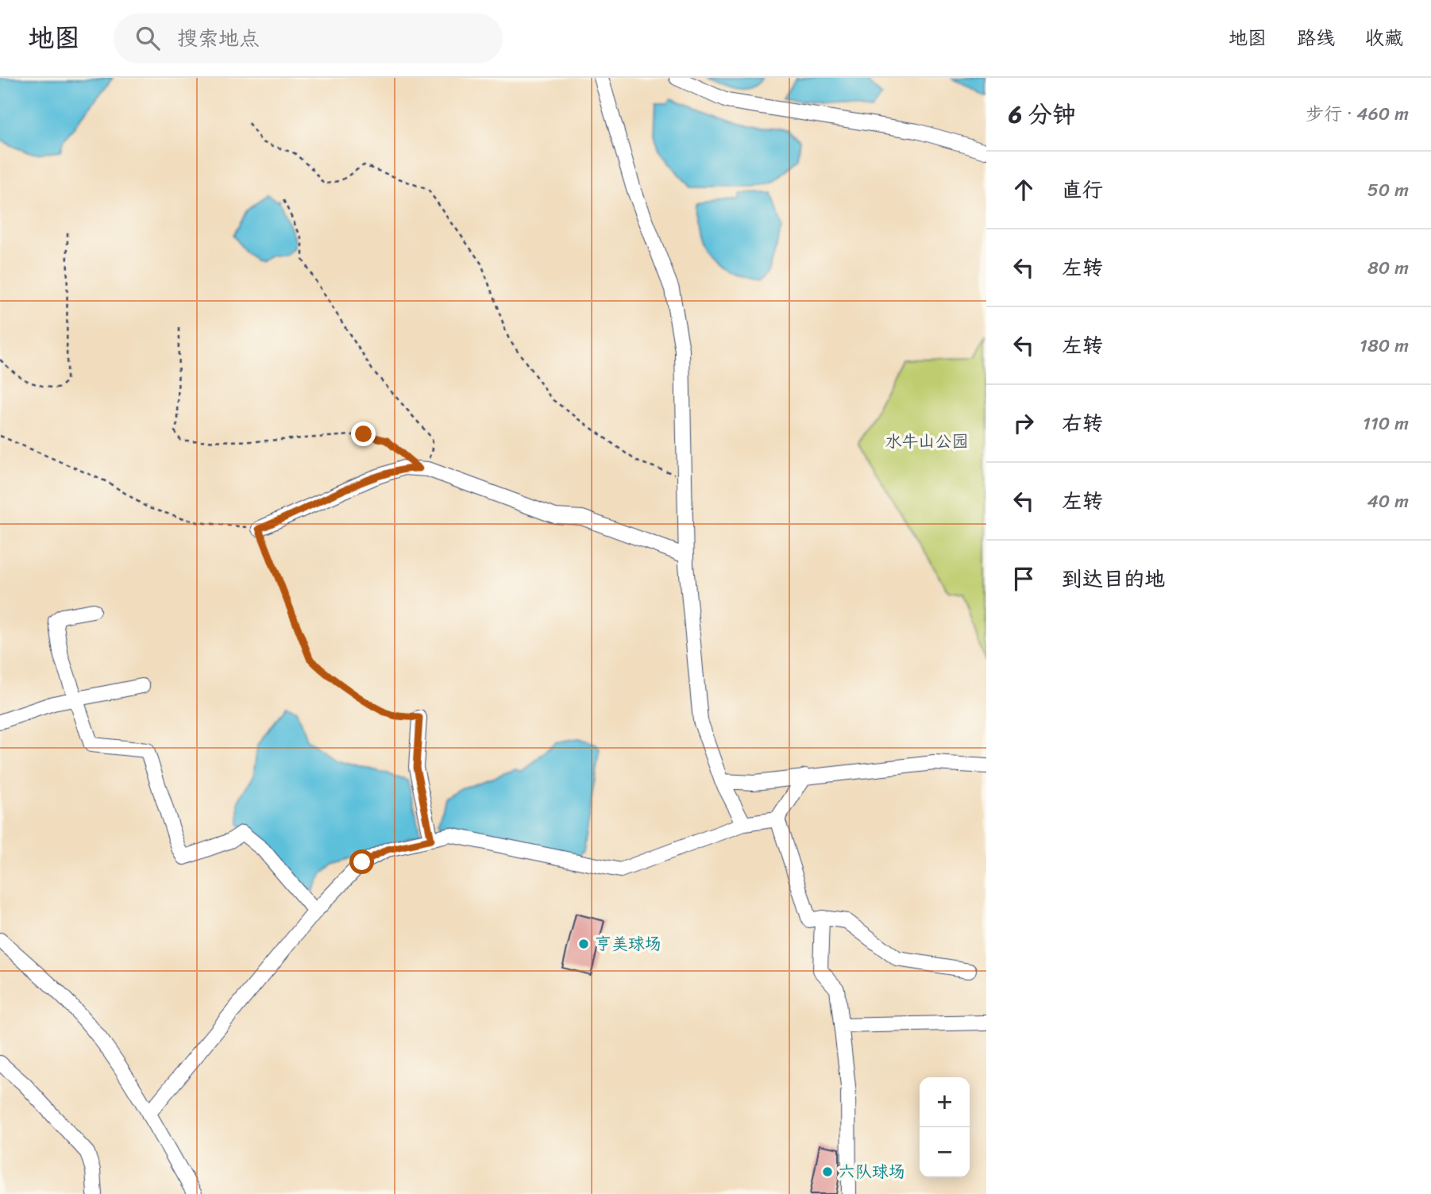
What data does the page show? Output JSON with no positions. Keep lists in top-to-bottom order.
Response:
{
  "parks": ["水牛山公园"],
  "places": ["亨美球场", "六队球场"],
  "page": {
    "header": "地图",
    "search": "搜索地点",
    "nav": ["地图", "路线", "收藏"],
    "heading": ["6 分钟", "步行 · 460 m"],
    "list": [
      ["直行", "50 m"],
      ["左转", "80 m"],
      ["左转", "180 m"],
      ["右转", "110 m"],
      ["左转", "40 m"],
      "到达目的地"
    ],
    "map_buttons": ["+", "−"]
  }
}
